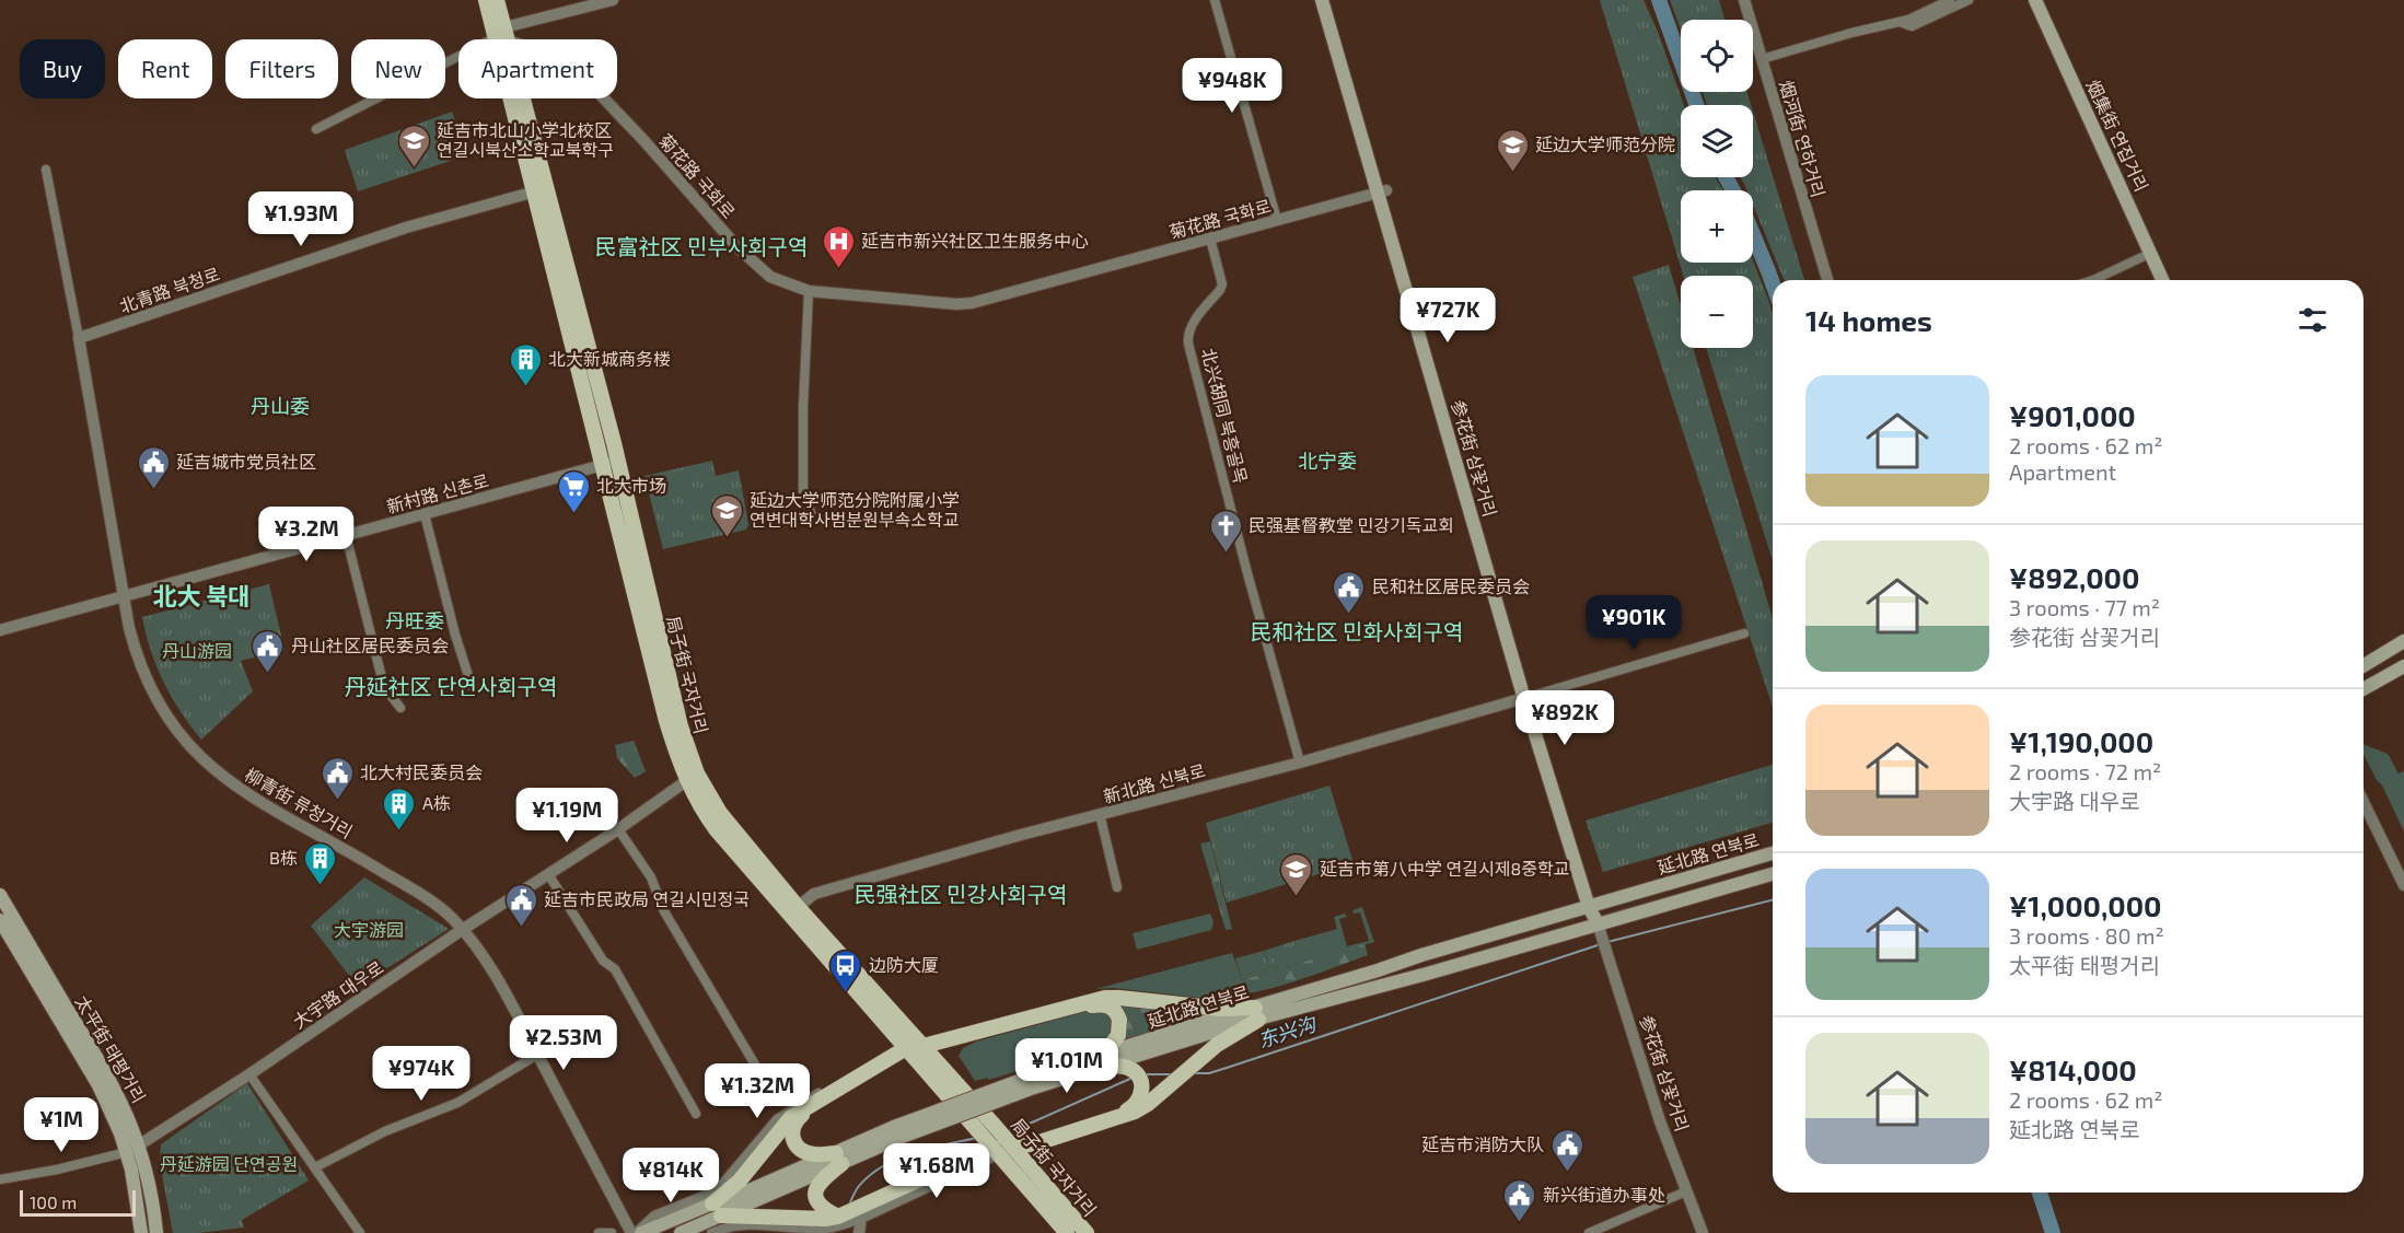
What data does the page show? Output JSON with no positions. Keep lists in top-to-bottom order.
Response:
{
  "streets": {
    "main road": [
      "烟集街 연집거리",
      "参花街 삼꽃거리",
      "局子街 국자거리",
      "延北路 연북로",
      "太平街 태평거리"
    ],
    "street": [
      "烟河街 연하거리",
      "菊花路 국화로",
      "北青路 북청로",
      "北兴胡同 북흥골목",
      "新村路 신촌로",
      "新北路 신북로",
      "柳青街 류청거리",
      "大宇路 대우로"
    ]
  },
  "crossings": [
    ["菊花路 국화로", "北兴胡同 북흥골목"],
    ["菊花路 국화로", "参花街 삼꽃거리"],
    ["菊花路 국화로", "局子街 국자거리"],
    ["北青路 북청로", "局子街 국자거리"],
    ["北青路 북청로", "柳青街 류청거리"],
    ["北兴胡同 북흥골목", "新北路 신북로"],
    ["参花街 삼꽃거리", "新北路 신북로"],
    ["参花街 삼꽃거리", "延北路 연북로"],
    ["新村路 신촌로", "局子街 국자거리"],
    ["新村路 신촌로", "柳青街 류청거리"],
    ["局子街 국자거리", "新北路 신북로"],
    ["局子街 국자거리", "大宇路 대우로"],
    ["柳青街 류청거리", "大宇路 대우로"],
    ["大宇路 대우로", "太平街 태평거리"]
  ],
  "districts": [
    "民富社区 민부사회구역",
    "丹山委",
    "北宁委",
    "北大 북대",
    "丹旺委",
    "民和社区 민화사회구역",
    "丹延社区 단연사회구역",
    "民强社区 민강사회구역"
  ],
  "water": ["东兴沟"],
  "parks": ["丹山游园", "大宇游园", "丹延游园 단연공원"],
  "places": {
    "school or university": [
      "延吉市北山小学北校区 연길시북산소학교북학구",
      "延边大学师范分院",
      "延边大学师范分院附属小学 연변대학사범분원부속소학교",
      "延吉市第八中学 연길시제8중학교"
    ],
    "hospital": ["延吉市新兴社区卫生服务中心"],
    "building": ["北大新城商务楼", "A栋", "B栋"],
    "public building": [
      "延吉城市党员社区",
      "民和社区居民委员会",
      "丹山社区居民委员会",
      "北大村民委员会",
      "延吉市民政局 연길시민정국",
      "延吉市消防大队",
      "新兴街道办事处"
    ],
    "supermarket": ["北大市场"],
    "church": ["民强基督教堂 민강기독교회"],
    "bus stop": ["边防大厦"]
  },
  "scale_bar": "100 m",
  "page": {
    "map_buttons": ["+", "−"],
    "chip": [
      "Buy",
      "Rent",
      "Filters",
      "New",
      "Apartment"
    ],
    "price": [
      "¥948K",
      "¥1.93M",
      "¥727K",
      "¥3.2M",
      "¥901K",
      "¥892K",
      "¥1.19M",
      "¥2.53M",
      "¥1.01M",
      "¥974K",
      "¥1.32M",
      "¥1M",
      "¥1.68M",
      "¥814K"
    ],
    "heading": "14 homes",
    "list": [
      {
        "name": "¥901,000",
        "note": "2 rooms · 62 m² · Apartment"
      },
      {
        "name": "¥892,000",
        "note": "3 rooms · 77 m² · 参花街 삼꽃거리"
      },
      {
        "name": "¥1,190,000",
        "note": "2 rooms · 72 m² · 大宇路 대우로"
      },
      {
        "name": "¥1,000,000",
        "note": "3 rooms · 80 m² · 太平街 태평거리"
      },
      {
        "name": "¥814,000",
        "note": "2 rooms · 62 m² · 延北路 연북로"
      }
    ],
    "scale": "100 m"
  }
}
